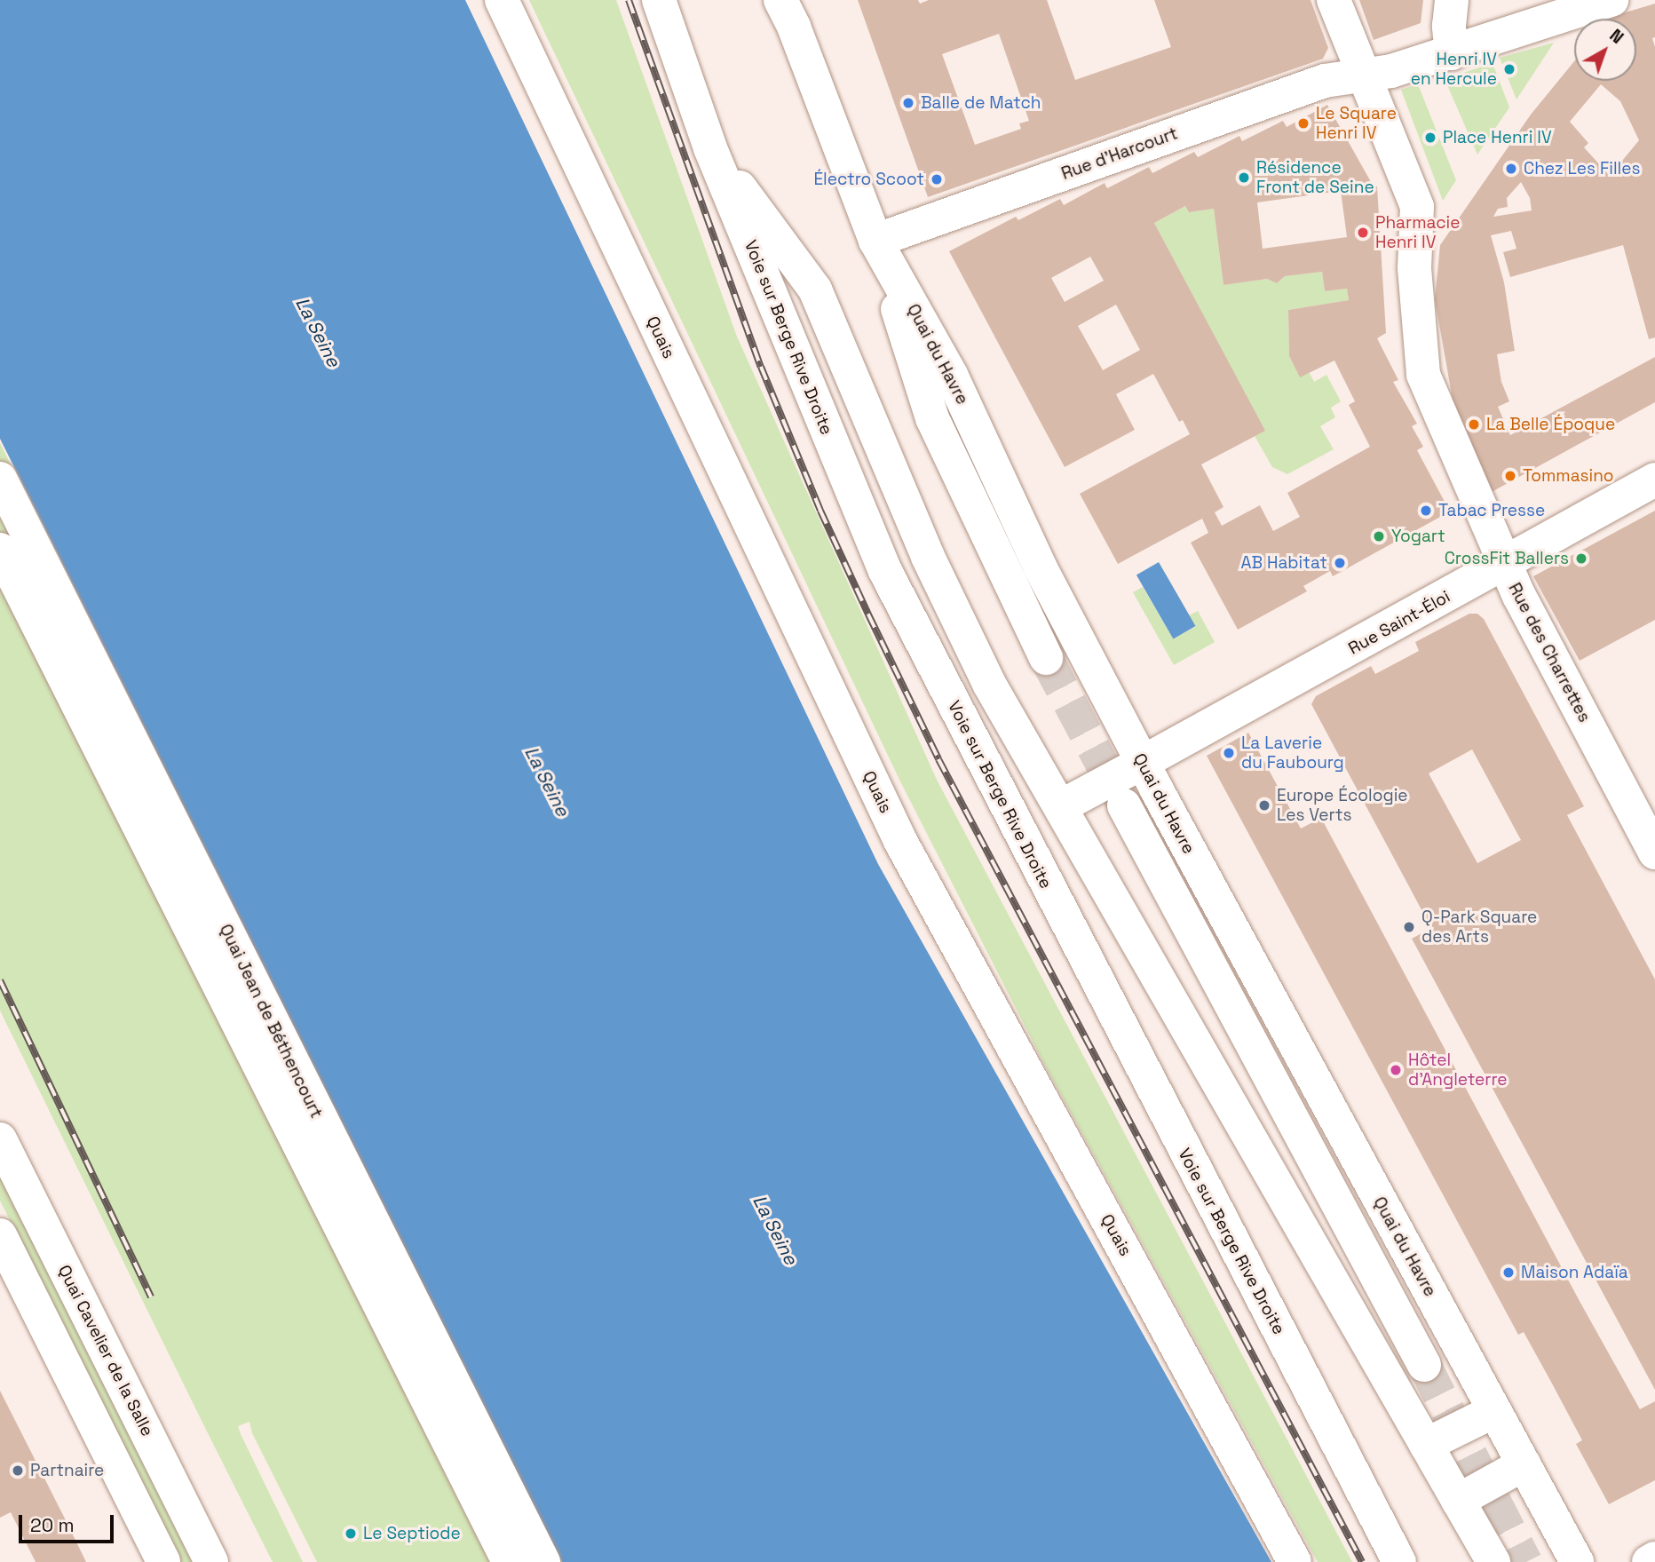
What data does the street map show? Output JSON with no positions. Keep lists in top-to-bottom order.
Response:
{
  "streets": {
    "main road": [
      "Rue d'Harcourt",
      "Quais",
      "Voie sur Berge Rive Droite",
      "Quai du Havre",
      "Rue Saint-Éloi",
      "Rue des Charrettes",
      "Quai Jean de Béthencourt",
      "Quai Cavelier de la Salle"
    ]
  },
  "crossings": [
    ["Rue d'Harcourt", "Quai du Havre"],
    ["Rue d'Harcourt", "Rue des Charrettes"],
    ["Quai du Havre", "Rue Saint-Éloi"],
    ["Rue Saint-Éloi", "Rue des Charrettes"]
  ],
  "water": ["La Seine"],
  "places": [
    "Henri IV en Hercule",
    "Balle de Match",
    "Le Square Henri IV",
    "Place Henri IV",
    "Chez Les Filles",
    "Résidence Front de Seine",
    "Électro Scoot",
    "Pharmacie Henri IV",
    "La Belle Époque",
    "Tommasino",
    "Tabac Presse",
    "Yogart",
    "CrossFit Ballers",
    "AB Habitat",
    "La Laverie du Faubourg",
    "Europe Écologie Les Verts",
    "Q-Park Square des Arts",
    "Hôtel d'Angleterre",
    "Maison Adaïa",
    "Partnaire",
    "Le Septiode"
  ],
  "scale_bar": "20 m",
  "north": "top right"
}
